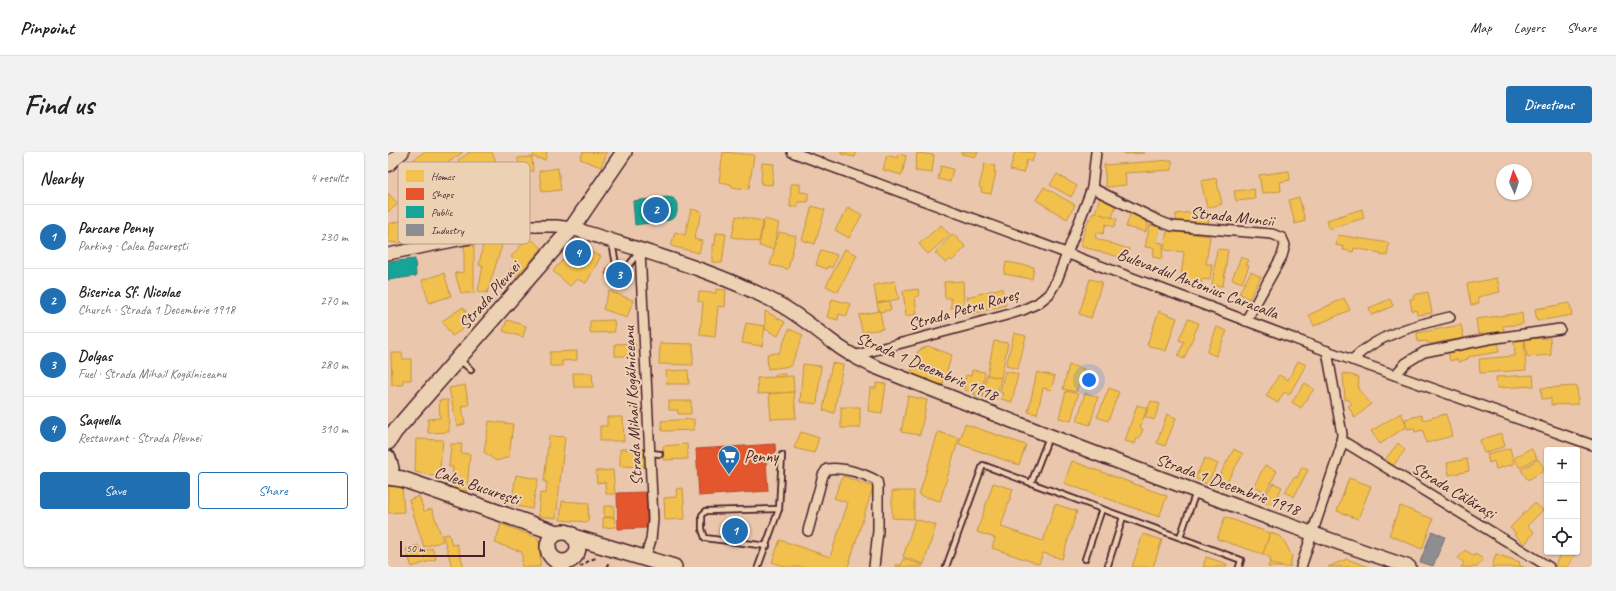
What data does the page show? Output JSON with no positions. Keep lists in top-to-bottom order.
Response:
{
  "streets": {
    "main road": ["Strada Plevnei", "Strada 1 Decembrie 1918", "Calea București"],
    "street": [
      "Strada Muncii",
      "Bulevardul Antonius Caracalla",
      "Strada Petru Rareș",
      "Strada Mihail Kogălniceanu",
      "Strada Călărași"
    ]
  },
  "crossings": [
    ["Strada Muncii", "Bulevardul Antonius Caracalla"],
    ["Strada Muncii", "Strada Petru Rareș"],
    ["Bulevardul Antonius Caracalla", "Strada Petru Rareș"],
    ["Strada Plevnei", "Strada 1 Decembrie 1918"],
    ["Strada Petru Rareș", "Strada 1 Decembrie 1918"],
    ["Strada 1 Decembrie 1918", "Strada Mihail Kogălniceanu"]
  ],
  "places": {
    "supermarket": ["Penny"]
  },
  "legend": [
    "Homes",
    "Shops",
    "Public",
    "Industry"
  ],
  "scale_bar": "50 m",
  "north": "top",
  "page": {
    "header": "Pinpoint",
    "nav": ["Map", "Layers", "Share"],
    "buttons": [
      "Directions",
      ["Save", "Share"]
    ],
    "title": "Find us",
    "heading": ["Nearby", "4 results"],
    "pins": [
      "2",
      "4",
      "3",
      "1"
    ],
    "list": [
      {
        "mark": "1",
        "name": "Parcare Penny",
        "note": "Parking · Calea București",
        "value": "230 m"
      },
      {
        "mark": "2",
        "name": "Biserica Sf. Nicolae",
        "note": "Church · Strada 1 Decembrie 1918",
        "value": "270 m"
      },
      {
        "mark": "3",
        "name": "Dolgas",
        "note": "Fuel · Strada Mihail Kogălniceanu",
        "value": "280 m"
      },
      {
        "mark": "4",
        "name": "Saquella",
        "note": "Restaurant · Strada Plevnei",
        "value": "310 m"
      }
    ],
    "map_buttons": ["+", "−"],
    "scale": "50 m"
  }
}
